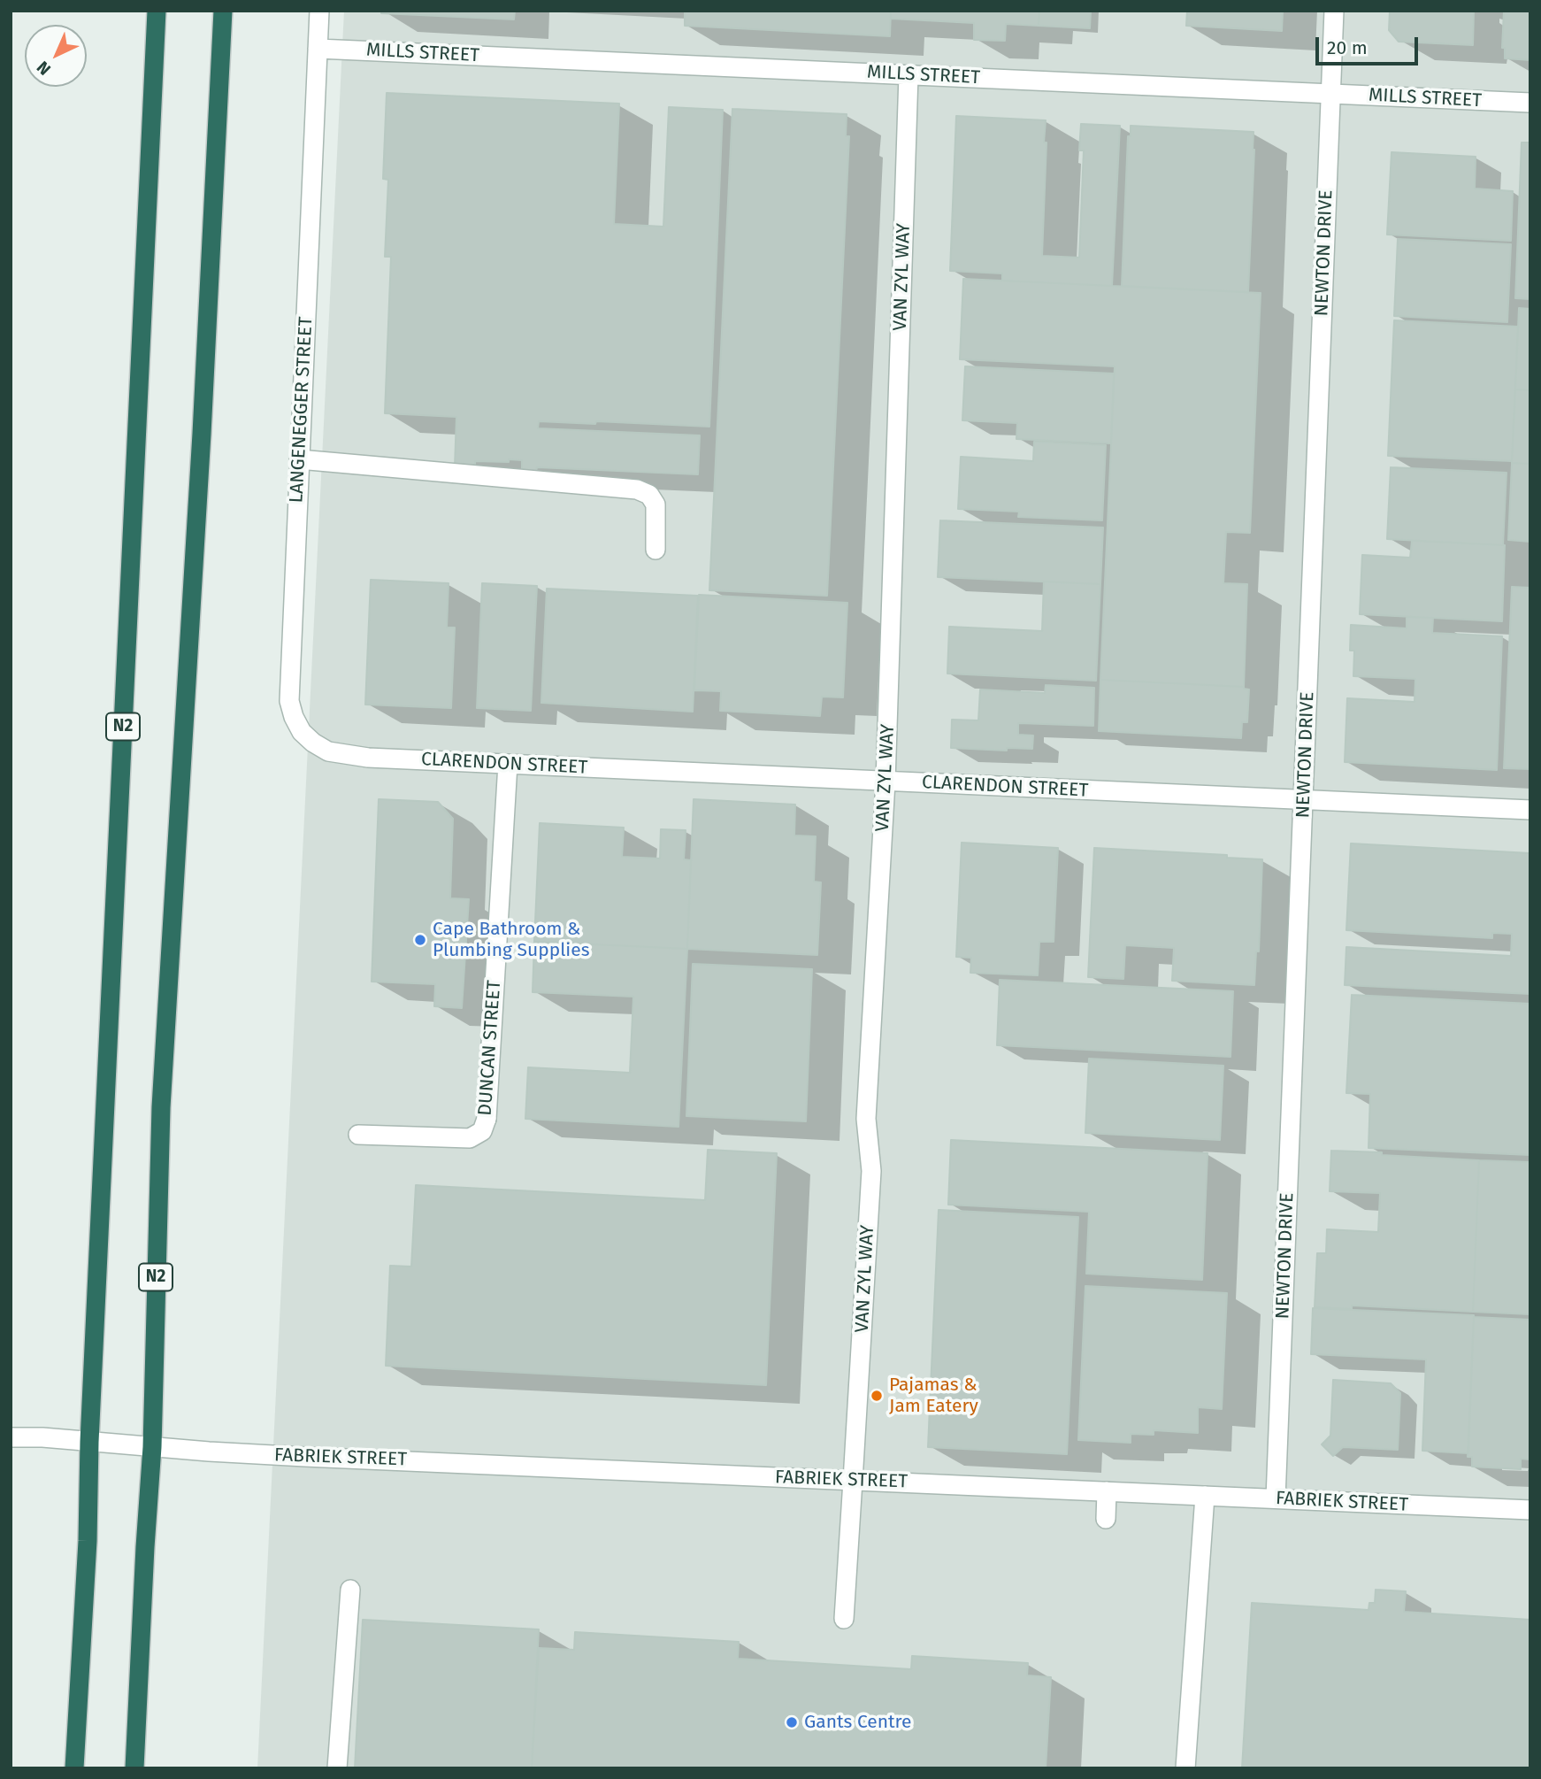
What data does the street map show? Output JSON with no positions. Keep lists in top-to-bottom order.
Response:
{
  "streets": {
    "highway": ["N2"],
    "street": [
      "MILLS STREET",
      "NEWTON DRIVE",
      "VAN ZYL WAY",
      "LANGENEGGER STREET",
      "CLARENDON STREET",
      "DUNCAN STREET",
      "FABRIEK STREET"
    ]
  },
  "crossings": [
    ["MILLS STREET", "NEWTON DRIVE"],
    ["MILLS STREET", "VAN ZYL WAY"],
    ["MILLS STREET", "LANGENEGGER STREET"],
    ["NEWTON DRIVE", "CLARENDON STREET"],
    ["NEWTON DRIVE", "FABRIEK STREET"],
    ["VAN ZYL WAY", "CLARENDON STREET"],
    ["VAN ZYL WAY", "FABRIEK STREET"],
    ["LANGENEGGER STREET", "CLARENDON STREET"],
    ["N2", "FABRIEK STREET"],
    ["CLARENDON STREET", "DUNCAN STREET"]
  ],
  "places": ["Cape Bathroom & Plumbing Supplies", "Pajamas & Jam Eatery", "Gants Centre"],
  "scale_bar": "20 m",
  "north": "bottom left"
}
